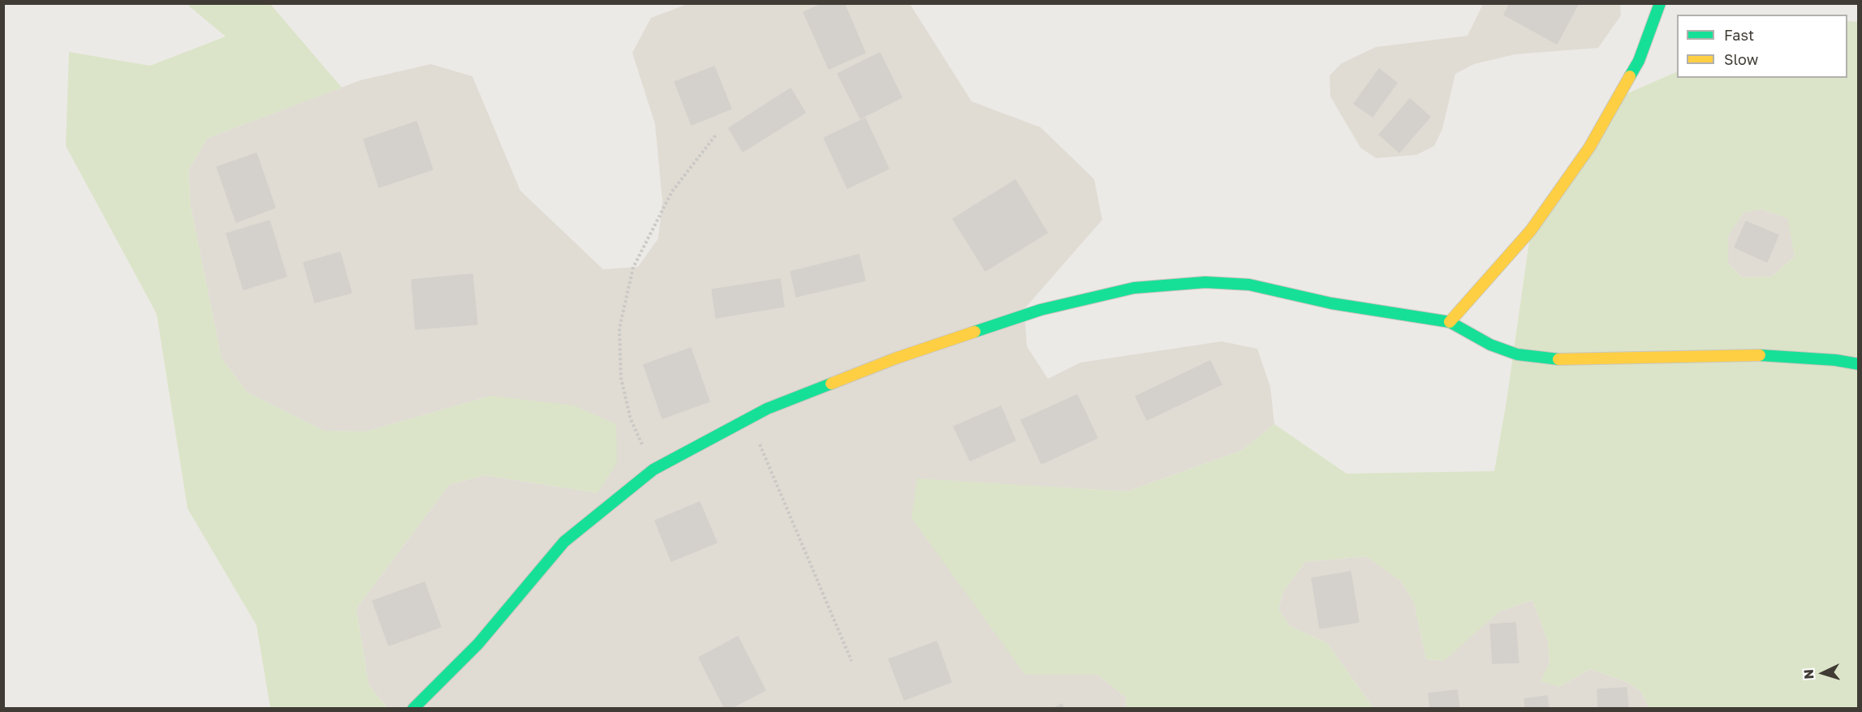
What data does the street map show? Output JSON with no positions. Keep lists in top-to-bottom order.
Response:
{
  "legend": ["Fast", "Slow"],
  "north": "left"
}
